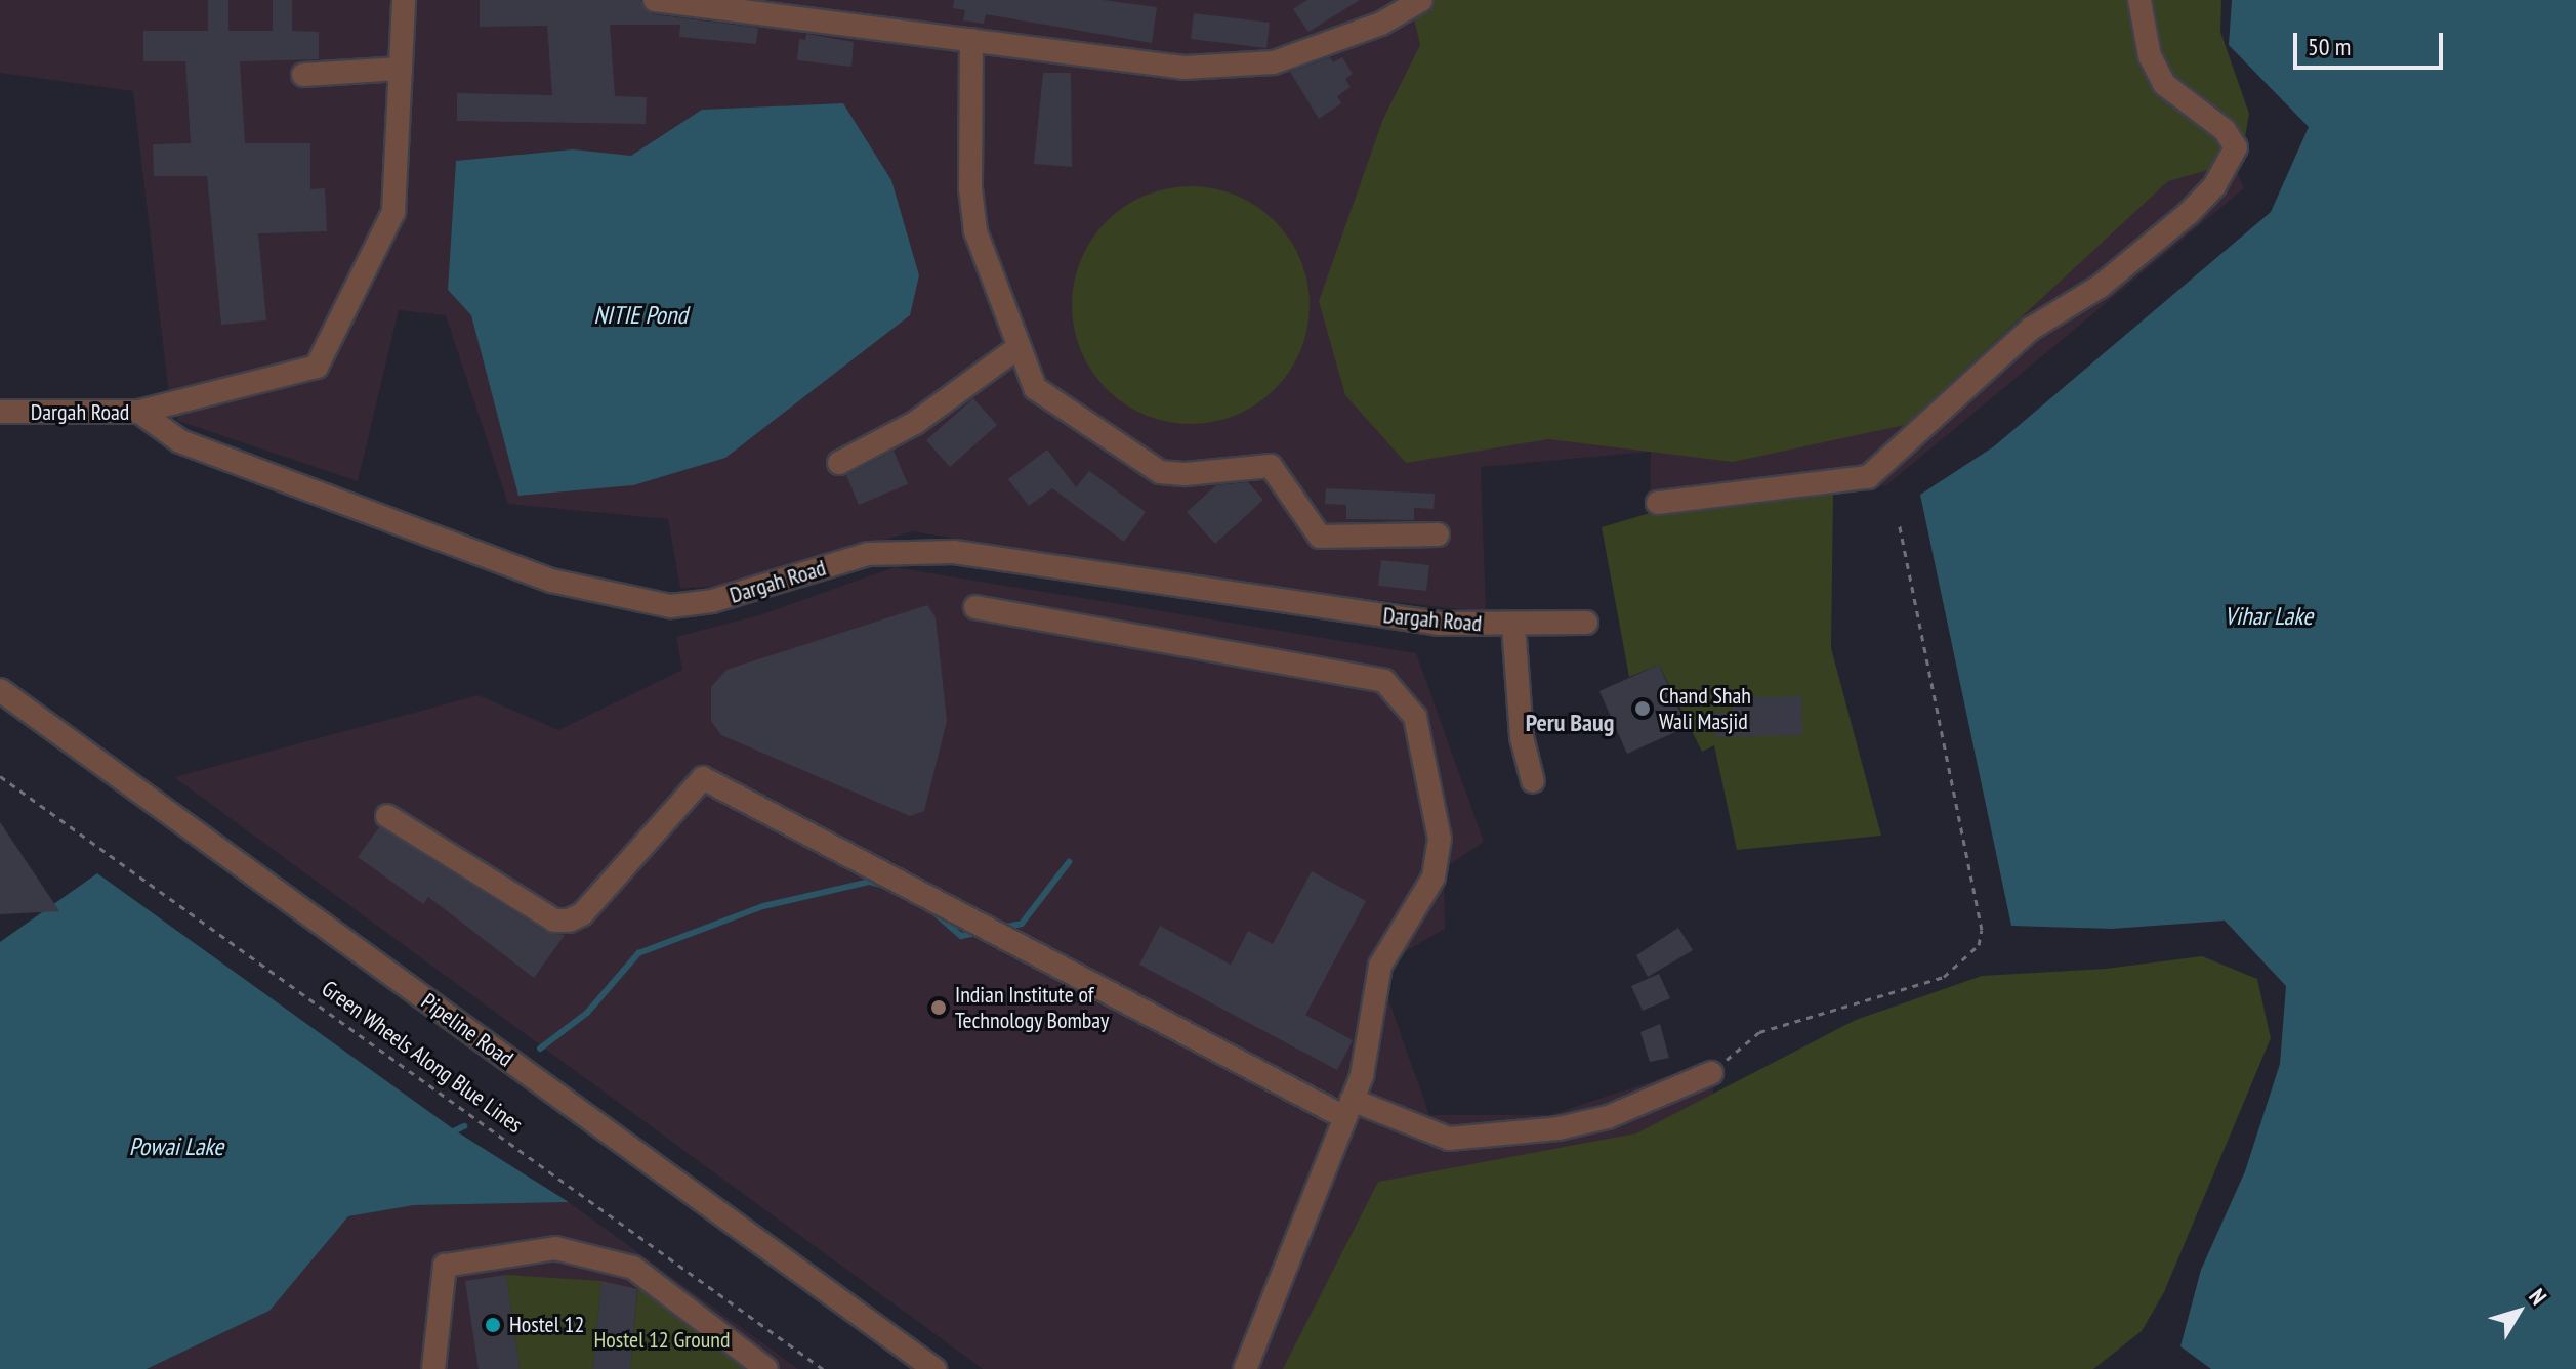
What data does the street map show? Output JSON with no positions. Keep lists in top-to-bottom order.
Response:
{
  "streets": {
    "street": ["Dargah Road", "Pipeline Road"],
    "path": ["Green Wheels Along Blue Lines"]
  },
  "districts": ["Peru Baug"],
  "water": ["NITIE Pond", "Vihar Lake", "Powai Lake"],
  "parks": ["Hostel 12 Ground"],
  "places": ["Chand Shah Wali Masjid", "Indian Institute of Technology Bombay", "Hostel 12"],
  "scale_bar": "50 m",
  "north": "top right"
}
